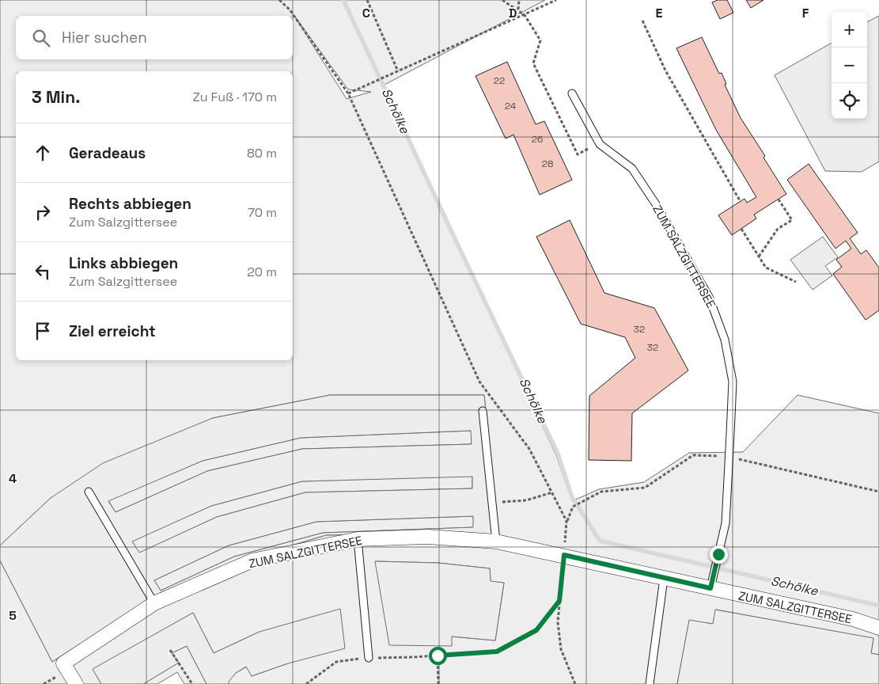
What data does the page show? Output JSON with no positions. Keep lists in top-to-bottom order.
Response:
{
  "streets": {
    "street": ["ZUM SALZGITTERSEE"]
  },
  "water": ["Schölke"],
  "house_numbers": [
    "22",
    "24",
    "26",
    "28",
    "32",
    "32"
  ],
  "page": {
    "map_buttons": ["+", "−"],
    "search": "Hier suchen",
    "heading": ["3 Min.", "Zu Fuß · 170 m"],
    "list": [
      ["Geradeaus", "80 m"],
      ["Rechts abbiegen", "Zum Salzgittersee", "70 m"],
      ["Links abbiegen", "Zum Salzgittersee", "20 m"],
      "Ziel erreicht"
    ]
  },
  "grid": {
    "columns": [
      "C",
      "D",
      "E",
      "F"
    ],
    "rows": ["4", "5"]
  }
}
